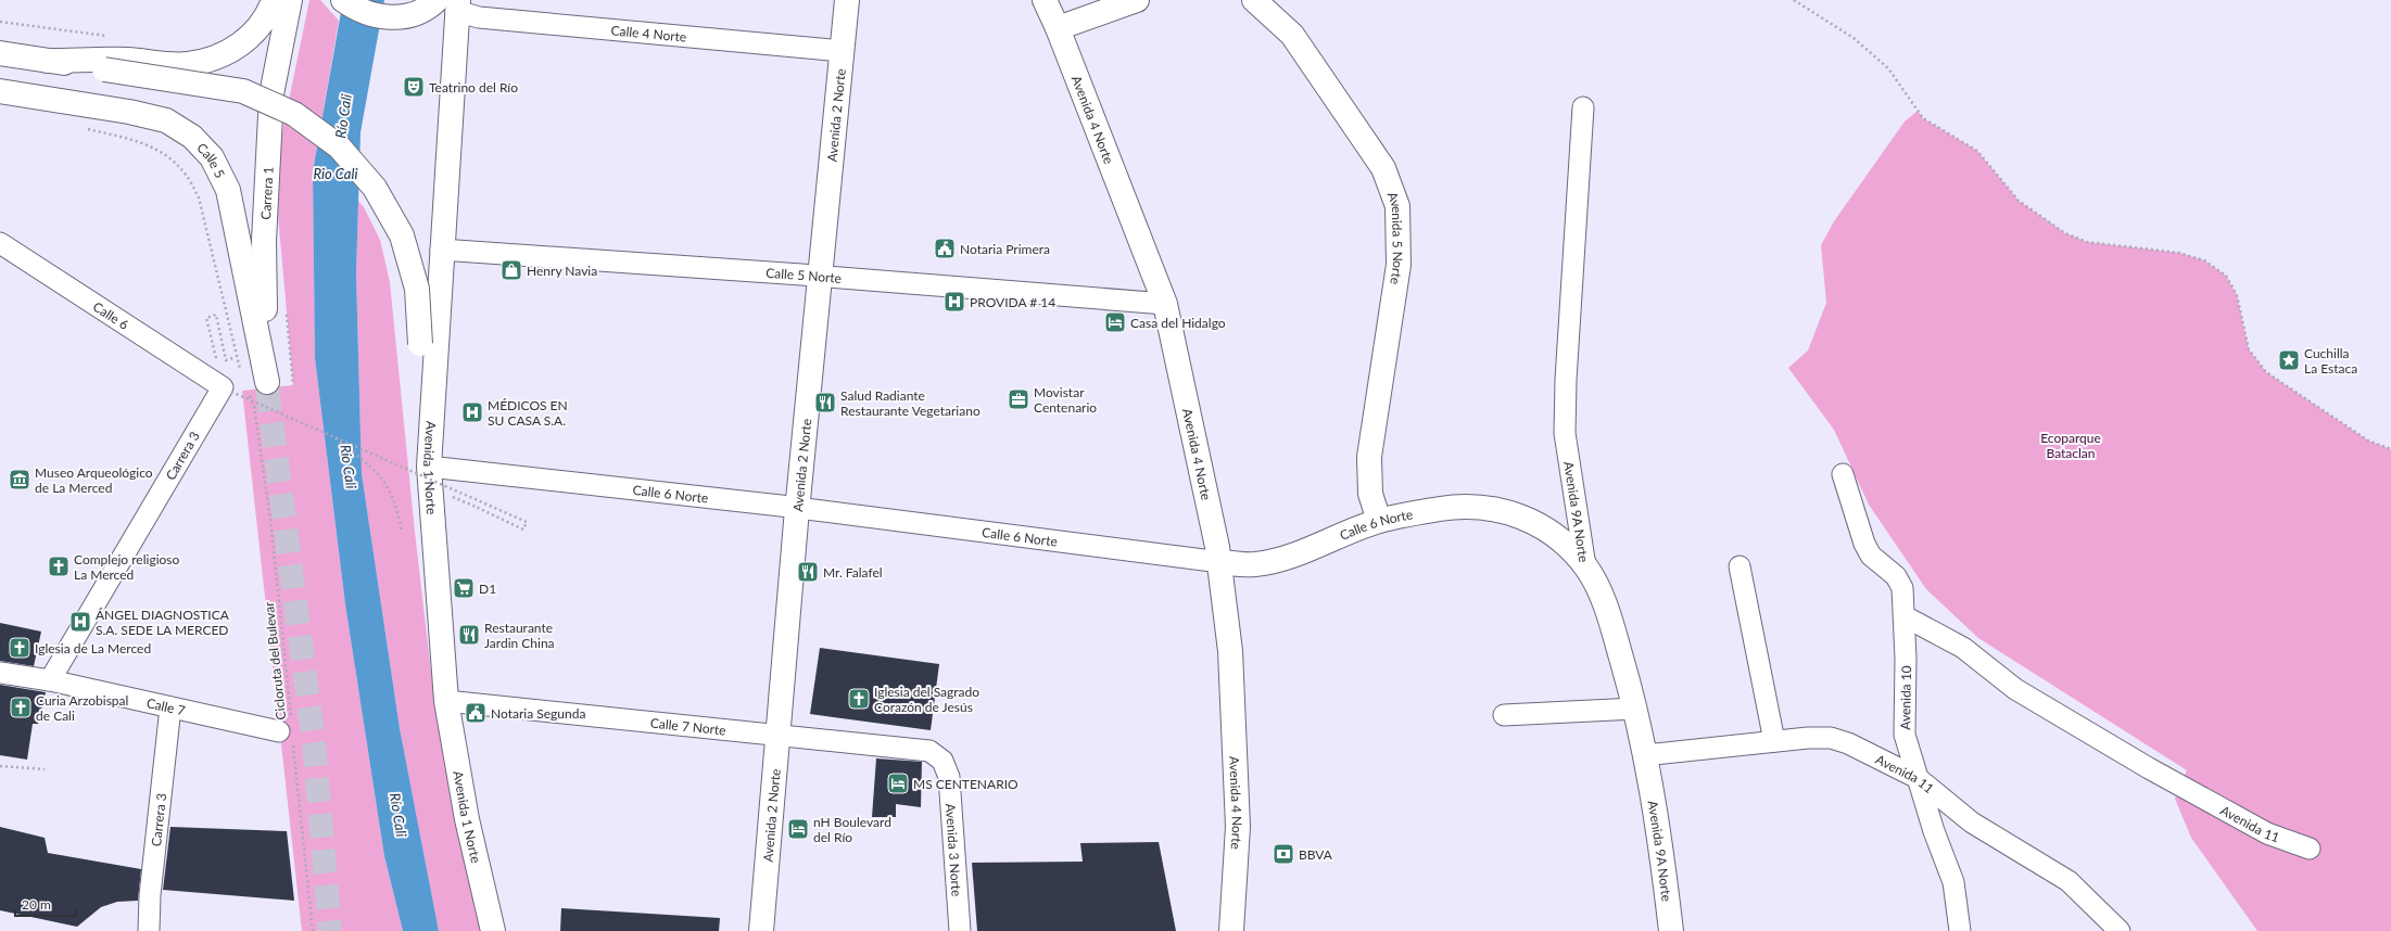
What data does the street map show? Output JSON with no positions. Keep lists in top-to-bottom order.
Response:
{
  "streets": {
    "main road": [
      "Avenida 2 Norte",
      "Avenida 4 Norte",
      "Calle 5",
      "Carrera 1",
      "Avenida 5 Norte",
      "Avenida 1 Norte",
      "Calle 6 Norte",
      "Avenida 9A Norte"
    ],
    "street": [
      "Calle 4 Norte",
      "Calle 5 Norte",
      "Calle 6",
      "Carrera 3",
      "Avenida 10",
      "Calle 7",
      "Calle 7 Norte",
      "Avenida 11",
      "Avenida 3 Norte"
    ],
    "path": ["Cicloruta del Bulevar"]
  },
  "crossings": [
    ["Calle 4 Norte", "Avenida 2 Norte"],
    ["Calle 4 Norte", "Avenida 1 Norte"],
    ["Avenida 2 Norte", "Calle 5 Norte"],
    ["Avenida 2 Norte", "Calle 6 Norte"],
    ["Avenida 2 Norte", "Calle 7 Norte"],
    ["Avenida 4 Norte", "Calle 5 Norte"],
    ["Avenida 4 Norte", "Calle 6 Norte"],
    ["Calle 5", "Carrera 1"],
    ["Calle 5", "Cicloruta del Bulevar"],
    ["Carrera 1", "Cicloruta del Bulevar"],
    ["Avenida 5 Norte", "Calle 6 Norte"],
    ["Calle 5 Norte", "Avenida 1 Norte"],
    ["Calle 6", "Carrera 3"],
    ["Carrera 3", "Calle 7"],
    ["Avenida 1 Norte", "Calle 6 Norte"],
    ["Avenida 1 Norte", "Calle 7 Norte"],
    ["Calle 6 Norte", "Avenida 9A Norte"],
    ["Avenida 9A Norte", "Avenida 11"],
    ["Cicloruta del Bulevar", "Calle 7"],
    ["Avenida 10", "Avenida 11"],
    ["Calle 7 Norte", "Avenida 3 Norte"]
  ],
  "water": ["Río Cali", "Rio Cali"],
  "parks": ["Ecoparque Bataclan"],
  "places": {
    "theatre": ["Teatrino del Río"],
    "public building": ["Notaria Primera", "Notaria Segunda"],
    "shop": ["Henry Navia"],
    "hospital": ["PROVIDA # 14", "MÉDICOS EN SU CASA S.A.", "ÁNGEL DIAGNOSTICA S.A. SEDE LA MERCED"],
    "hotel": ["Casa del Hidalgo", "MS CENTENARIO", "nH Boulevard del Río"],
    "place": ["Cuchilla La Estaca"],
    "office": ["Movistar Centenario"],
    "restaurant": ["Salud Radiante Restaurante Vegetariano", "Mr. Falafel", "Restaurante Jardin China"],
    "museum": ["Museo Arqueológico de La Merced"],
    "church": [
      "Complejo religioso La Merced",
      "Iglesia de La Merced",
      "Iglesia del Sagrado Corazón de Jesús",
      "Curia Arzobispal de Cali"
    ],
    "supermarket": ["D1"],
    "bank": ["BBVA"]
  },
  "scale_bar": "20 m"
}
